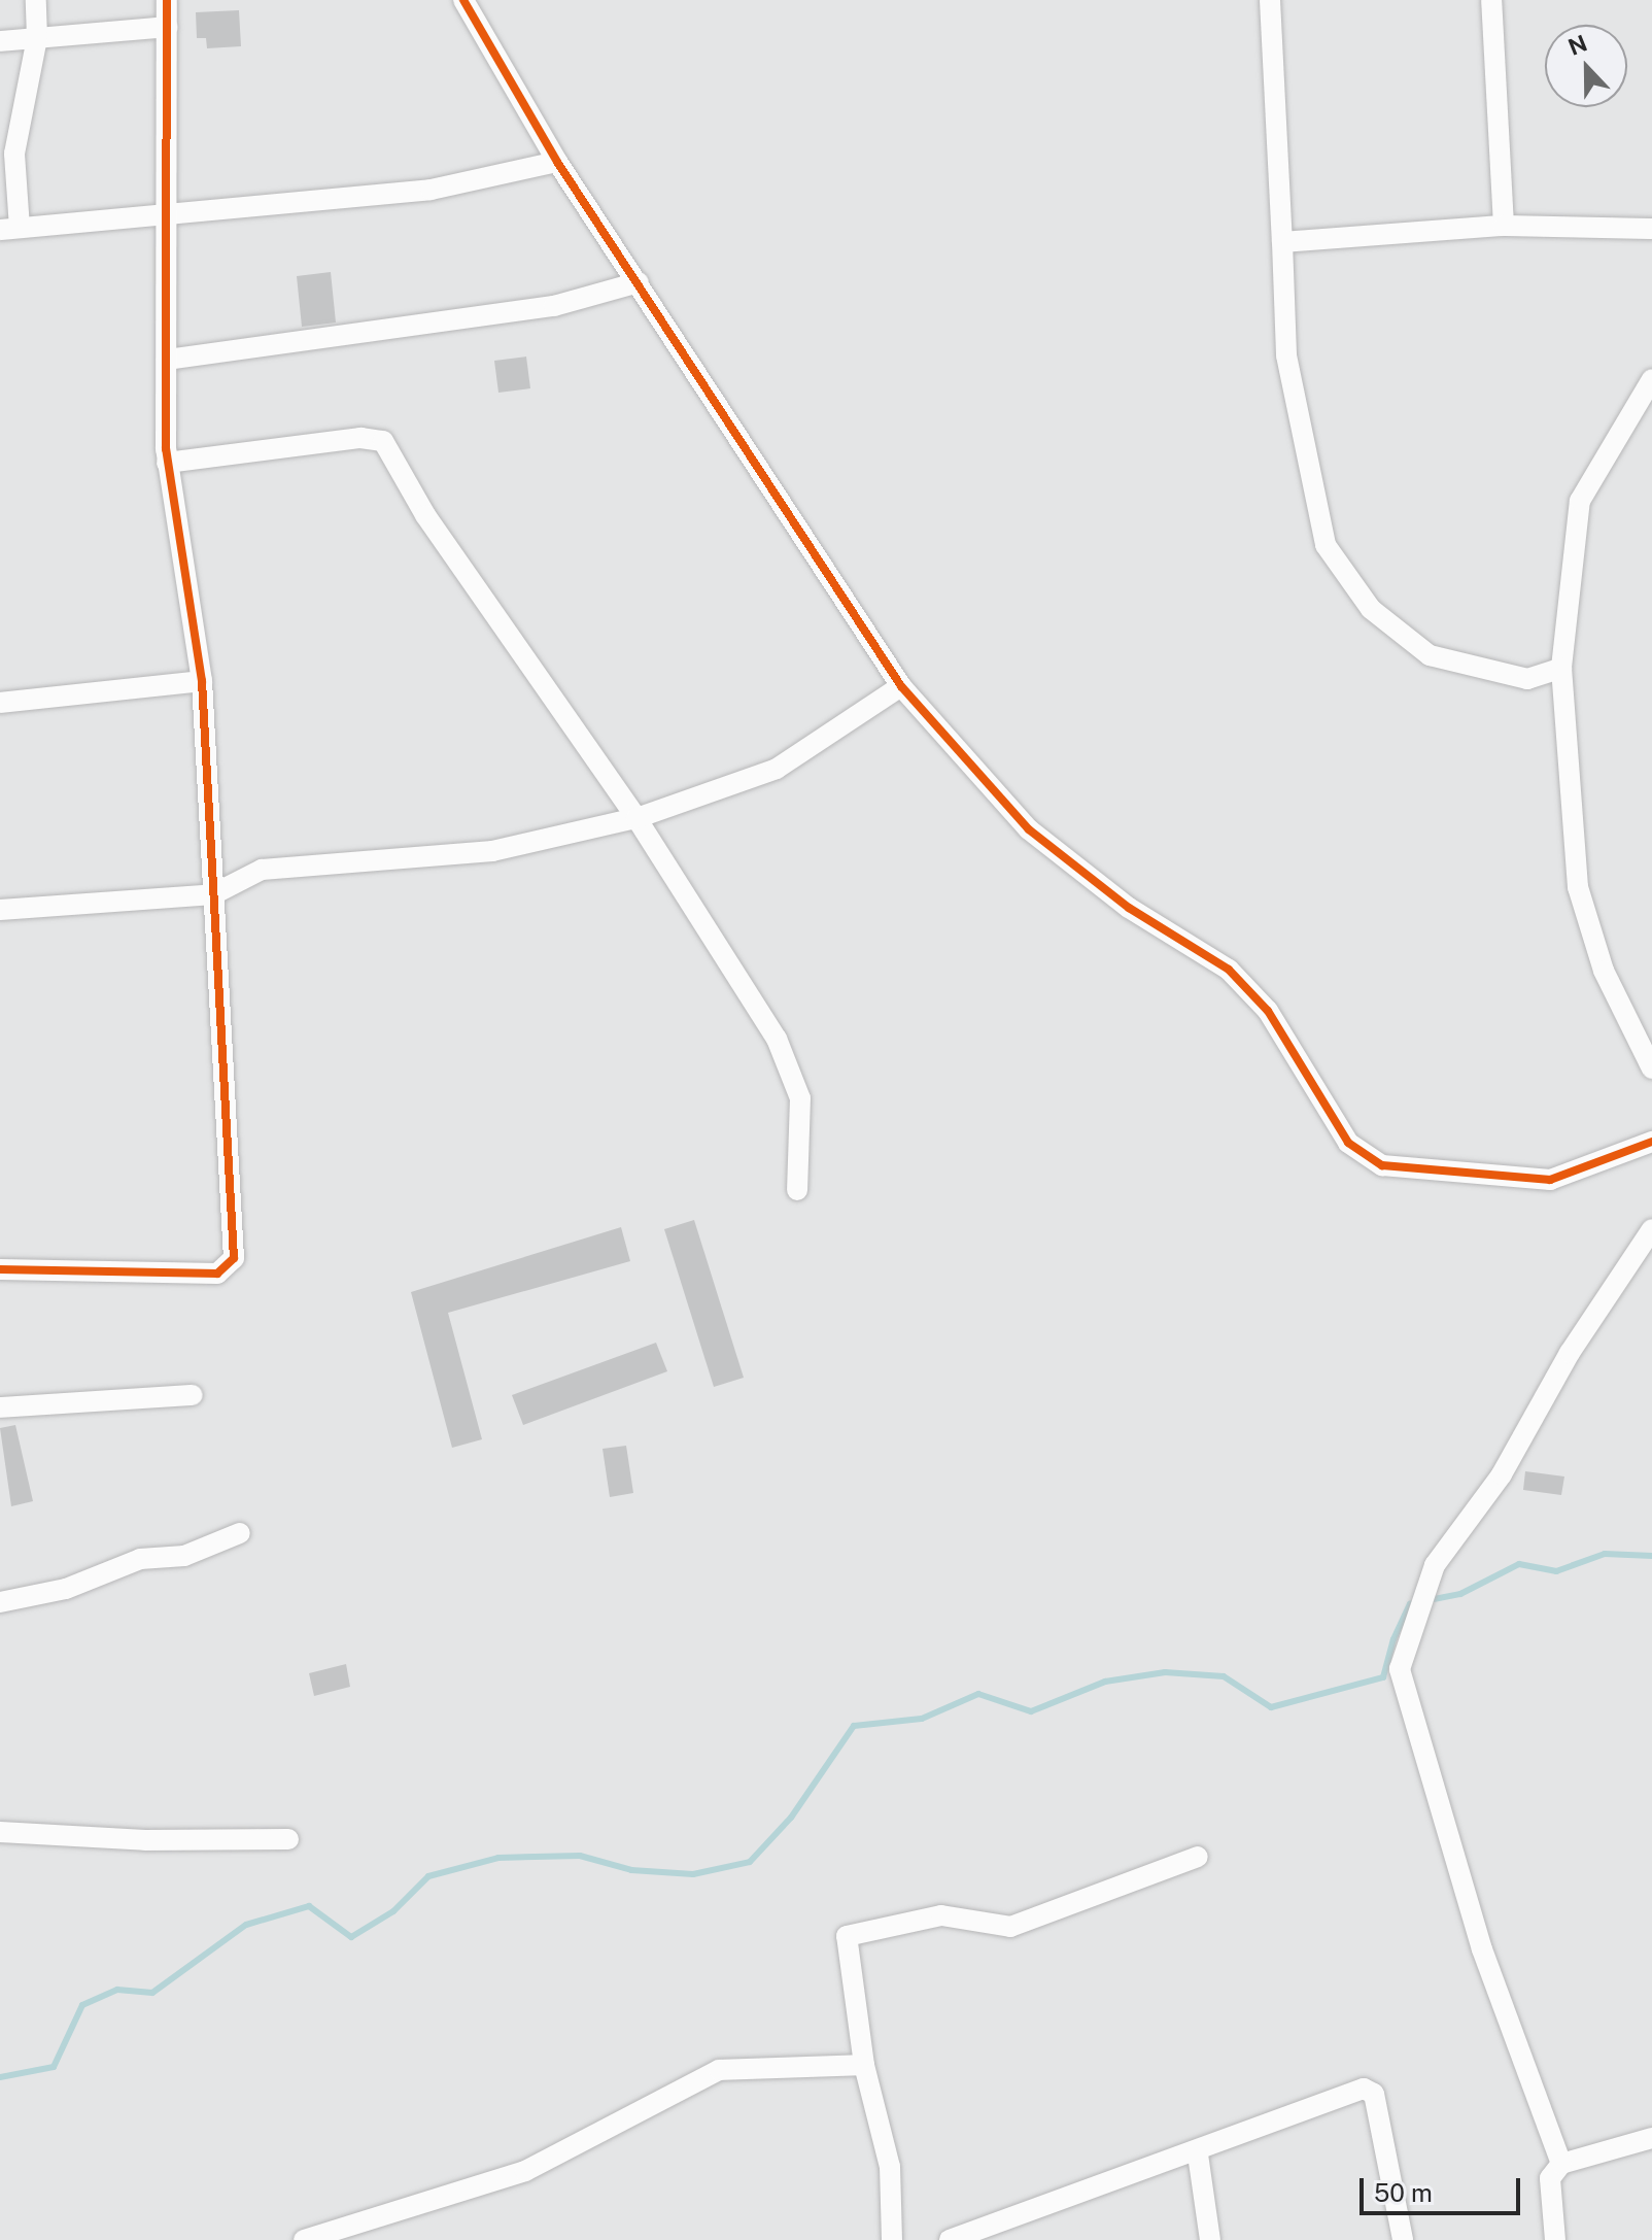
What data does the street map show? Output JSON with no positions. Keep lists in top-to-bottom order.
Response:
{
  "scale_bar": "50 m",
  "north": "top"
}
